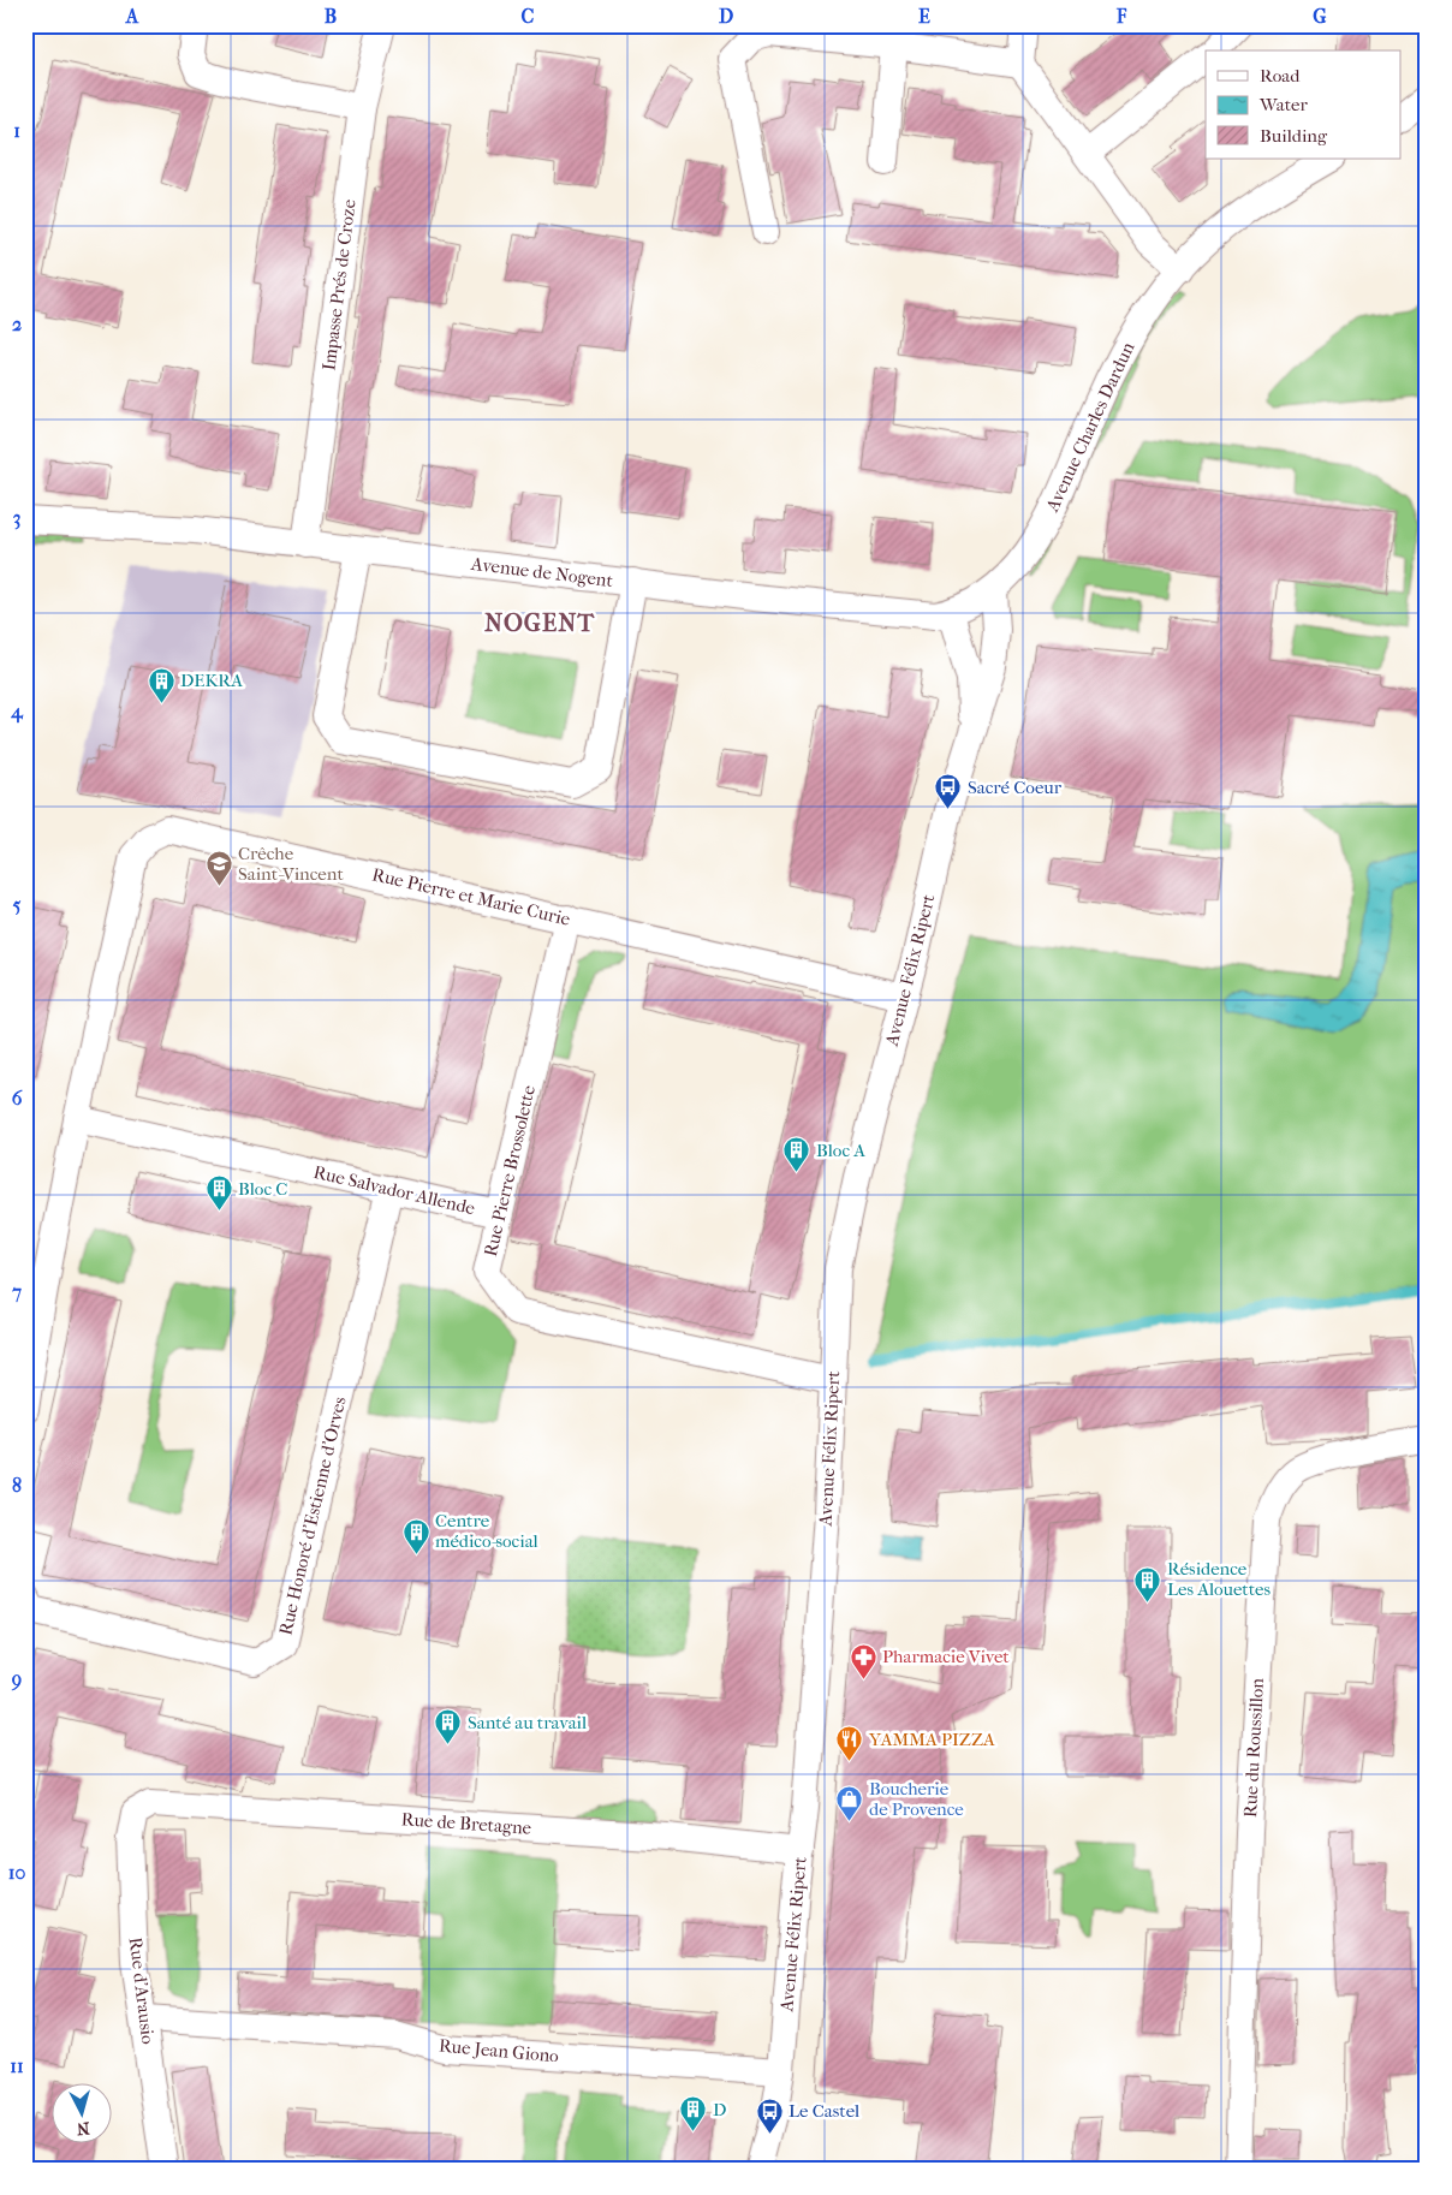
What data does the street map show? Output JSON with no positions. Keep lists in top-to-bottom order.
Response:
{
  "streets": {
    "street": [
      "Impasse Prés de Croze",
      "Avenue Charles Dardun",
      "Avenue de Nogent",
      "Rue Pierre et Marie Curie",
      "Avenue Félix Ripert",
      "Rue Pierre Brossolette",
      "Rue Salvador Allende",
      "Rue Honoré d'Estienne d'Orves",
      "Rue du Roussillon",
      "Rue de Bretagne",
      "Rue d'Arausio",
      "Rue Jean Giono"
    ]
  },
  "crossings": [
    ["Impasse Prés de Croze", "Avenue de Nogent"],
    ["Avenue Charles Dardun", "Avenue de Nogent"],
    ["Avenue Charles Dardun", "Avenue Félix Ripert"],
    ["Avenue de Nogent", "Avenue Félix Ripert"],
    ["Rue Pierre et Marie Curie", "Avenue Félix Ripert"],
    ["Rue Pierre et Marie Curie", "Rue Pierre Brossolette"],
    ["Rue Pierre et Marie Curie", "Rue Salvador Allende"],
    ["Avenue Félix Ripert", "Rue Pierre Brossolette"],
    ["Avenue Félix Ripert", "Rue de Bretagne"],
    ["Avenue Félix Ripert", "Rue Jean Giono"],
    ["Rue Pierre Brossolette", "Rue Salvador Allende"],
    ["Rue Salvador Allende", "Rue Honoré d'Estienne d'Orves"],
    ["Rue de Bretagne", "Rue d'Arausio"],
    ["Rue d'Arausio", "Rue Jean Giono"]
  ],
  "districts": ["NOGENT"],
  "places": {
    "building": [
      "DEKRA",
      "Bloc A",
      "Bloc C",
      "Centre médico-social",
      "Résidence Les Alouettes",
      "Santé au travail",
      "D"
    ],
    "bus stop": ["Sacré Coeur", "Le Castel"],
    "school or university": ["Crêche Saint-Vincent"],
    "pharmacy": ["Pharmacie Vivet"],
    "restaurant": ["YAMMA PIZZA"],
    "shop": ["Boucherie de Provence"]
  },
  "legend": ["Road", "Water", "Building"],
  "north": "bottom",
  "grid": {
    "columns": [
      "A",
      "B",
      "C",
      "D",
      "E",
      "F",
      "G"
    ],
    "rows": [
      "1",
      "2",
      "3",
      "4",
      "5",
      "6",
      "7",
      "8",
      "9",
      "10",
      "11"
    ]
  }
}
